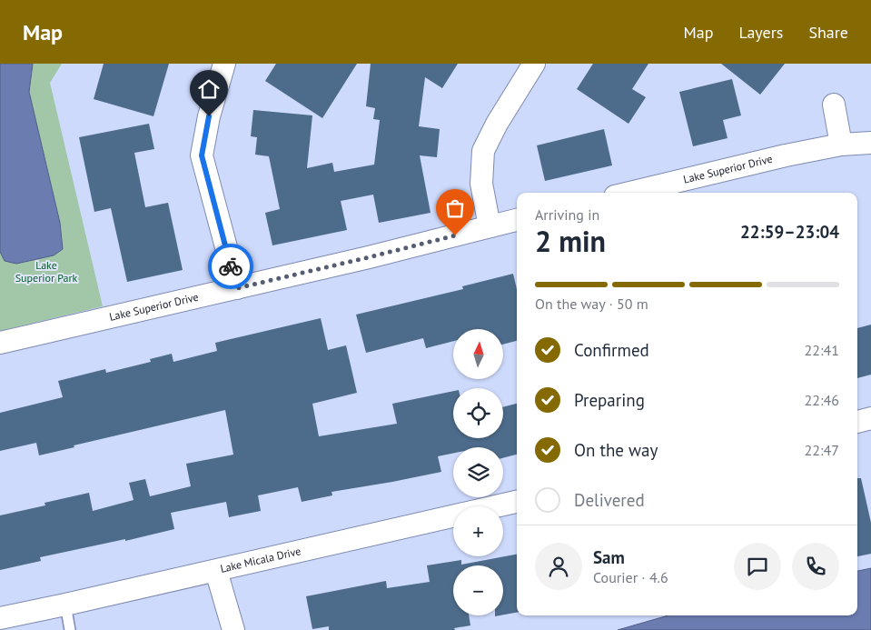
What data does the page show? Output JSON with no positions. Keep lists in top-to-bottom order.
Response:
{
  "streets": {
    "street": ["Lake Superior Drive", "Lake Micala Drive"]
  },
  "parks": ["Lake Superior Park"],
  "north": "top",
  "page": {
    "header": "Map",
    "nav": ["Map", "Layers", "Share"],
    "heading": ["2 min", "Arriving in", "22:59–23:04"],
    "panel": ["Sam", "Courier · 4.6"],
    "bar": "On the way · 50 m",
    "list": [
      ["Confirmed", "22:41"],
      ["Preparing", "22:46"],
      ["On the way", "22:47"],
      "Delivered"
    ],
    "map_buttons": ["+", "−"]
  }
}
